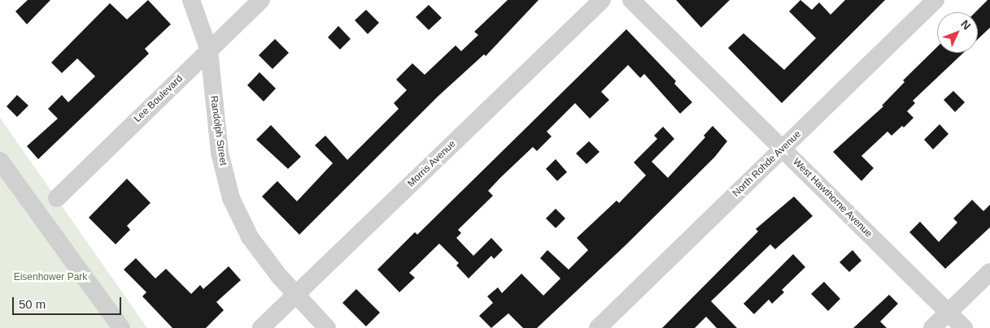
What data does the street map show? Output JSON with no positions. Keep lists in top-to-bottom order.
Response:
{
  "streets": {
    "street": [
      "Lee Boulevard",
      "Randolph Street",
      "Morris Avenue",
      "North Rohde Avenue",
      "West Hawthorne Avenue"
    ]
  },
  "crossings": [
    ["Lee Boulevard", "Randolph Street"],
    ["Randolph Street", "Morris Avenue"],
    ["North Rohde Avenue", "West Hawthorne Avenue"]
  ],
  "parks": ["Eisenhower Park"],
  "scale_bar": "50 m",
  "north": "top right"
}
